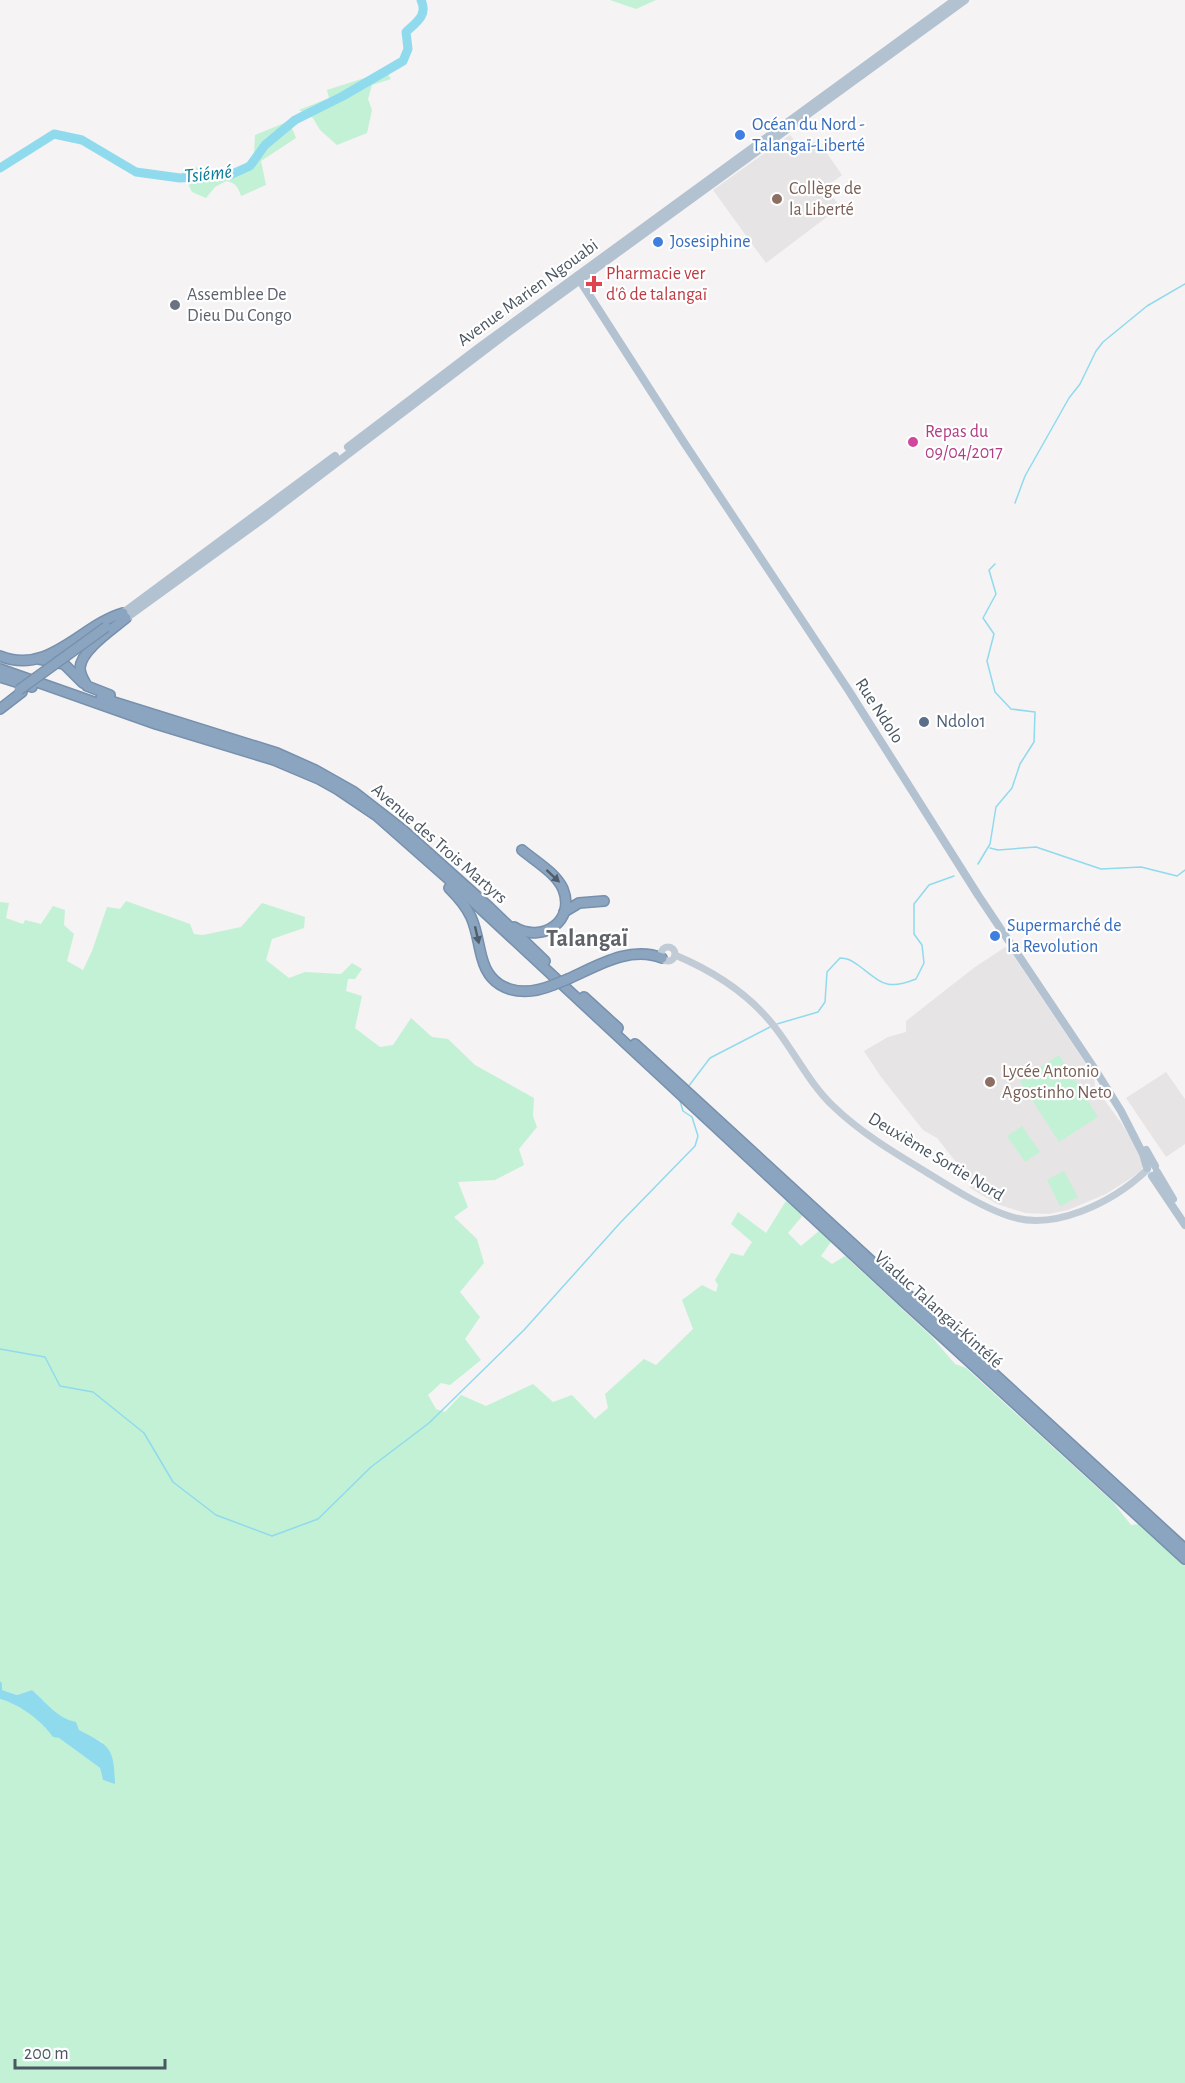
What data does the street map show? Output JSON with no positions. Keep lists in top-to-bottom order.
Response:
{
  "streets": {
    "highway": ["Avenue des Trois Martyrs", "Viaduc Talangaï-Kintélé"],
    "main road": ["Avenue Marien Ngouabi", "Rue Ndolo"],
    "street": ["Deuxième Sortie Nord"]
  },
  "crossings": [
    ["Avenue Marien Ngouabi", "Rue Ndolo"],
    ["Rue Ndolo", "Deuxième Sortie Nord"],
    ["Avenue des Trois Martyrs", "Viaduc Talangaï-Kintélé"]
  ],
  "districts": ["Talangaï"],
  "water": ["Tsiémé"],
  "places": {
    "other": [
      "Océan du Nord - Talangaï-Liberté",
      "Collège de la Liberté",
      "Josesiphine",
      "Assemblee De Dieu Du Congo",
      "Repas du 09/04/2017",
      "Ndolo1",
      "Supermarché de la Revolution",
      "Lycée Antonio Agostinho Neto"
    ],
    "health": ["Pharmacie ver d'ô de talangaï"]
  },
  "scale_bar": "200 m"
}
